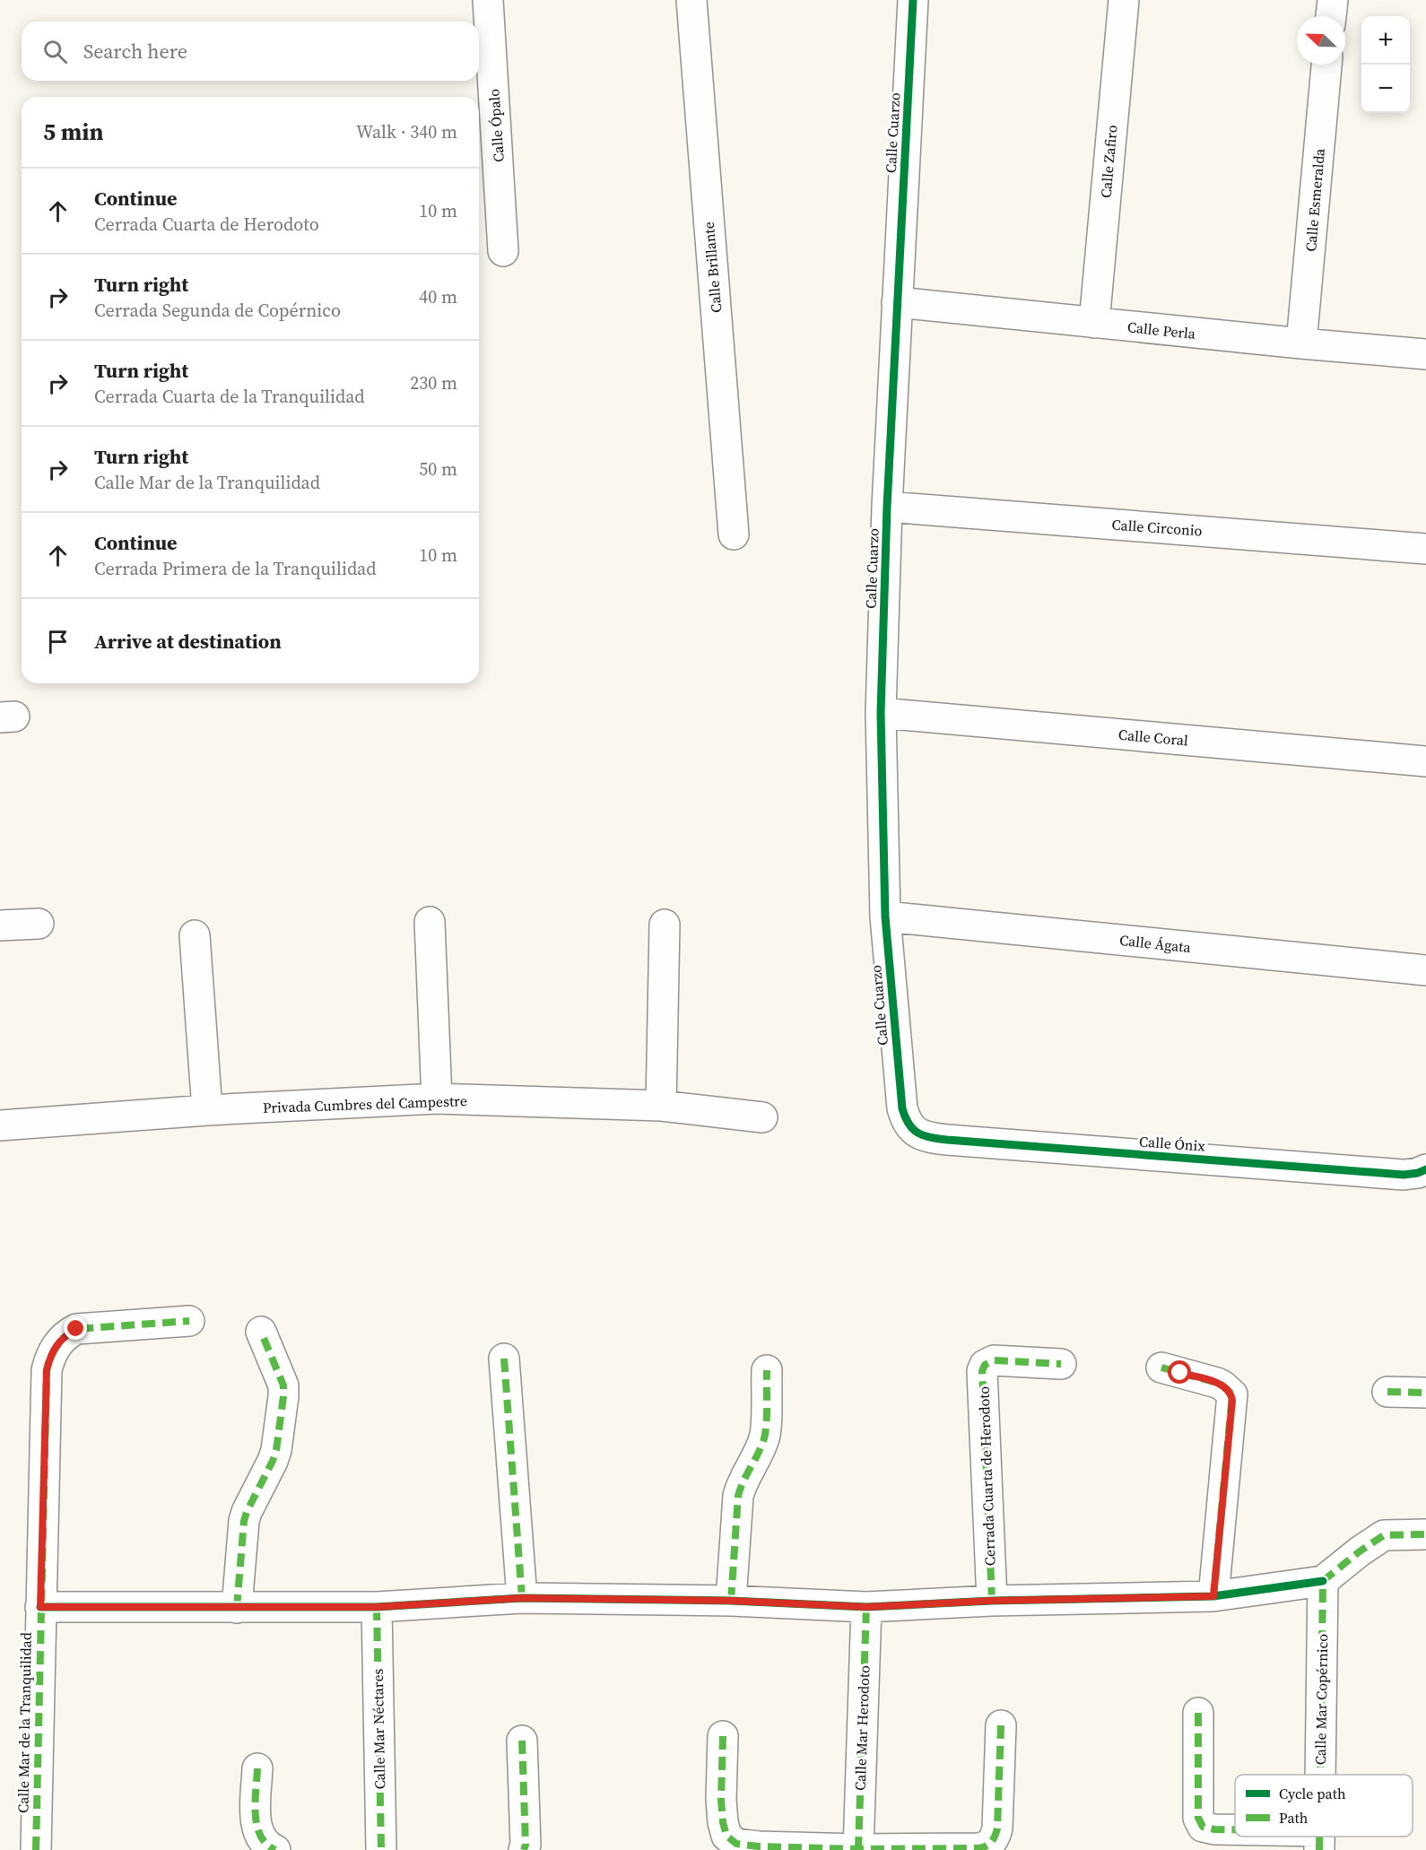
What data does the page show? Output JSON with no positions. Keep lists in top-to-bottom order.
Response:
{
  "streets": {
    "street": [
      "Calle Ópalo",
      "Calle Cuarzo",
      "Calle Zafiro",
      "Calle Esmeralda",
      "Calle Brillante",
      "Calle Perla",
      "Calle Circonio",
      "Calle Coral",
      "Calle Ágata",
      "Privada Cumbres del Campestre",
      "Calle Ónix",
      "Cerrada Cuarta de Herodoto",
      "Calle Mar Copérnico",
      "Calle Mar de la Tranquilidad",
      "Calle Mar Herodoto",
      "Calle Mar Néctares"
    ]
  },
  "crossings": [
    ["Calle Cuarzo", "Calle Perla"],
    ["Calle Cuarzo", "Calle Circonio"],
    ["Calle Cuarzo", "Calle Coral"],
    ["Calle Cuarzo", "Calle Ágata"],
    ["Calle Cuarzo", "Calle Ónix"],
    ["Calle Zafiro", "Calle Perla"],
    ["Calle Esmeralda", "Calle Perla"]
  ],
  "legend": ["Cycle path", "Path"],
  "north": "top left",
  "page": {
    "map_buttons": ["+", "−"],
    "search": "Search here",
    "heading": ["5 min", "Walk · 340 m"],
    "list": [
      ["Continue", "Cerrada Cuarta de Herodoto", "10 m"],
      ["Turn right", "Cerrada Segunda de Copérnico", "40 m"],
      ["Turn right", "Cerrada Cuarta de la Tranquilidad", "230 m"],
      ["Turn right", "Calle Mar de la Tranquilidad", "50 m"],
      ["Continue", "Cerrada Primera de la Tranquilidad", "10 m"],
      "Arrive at destination"
    ]
  }
}
